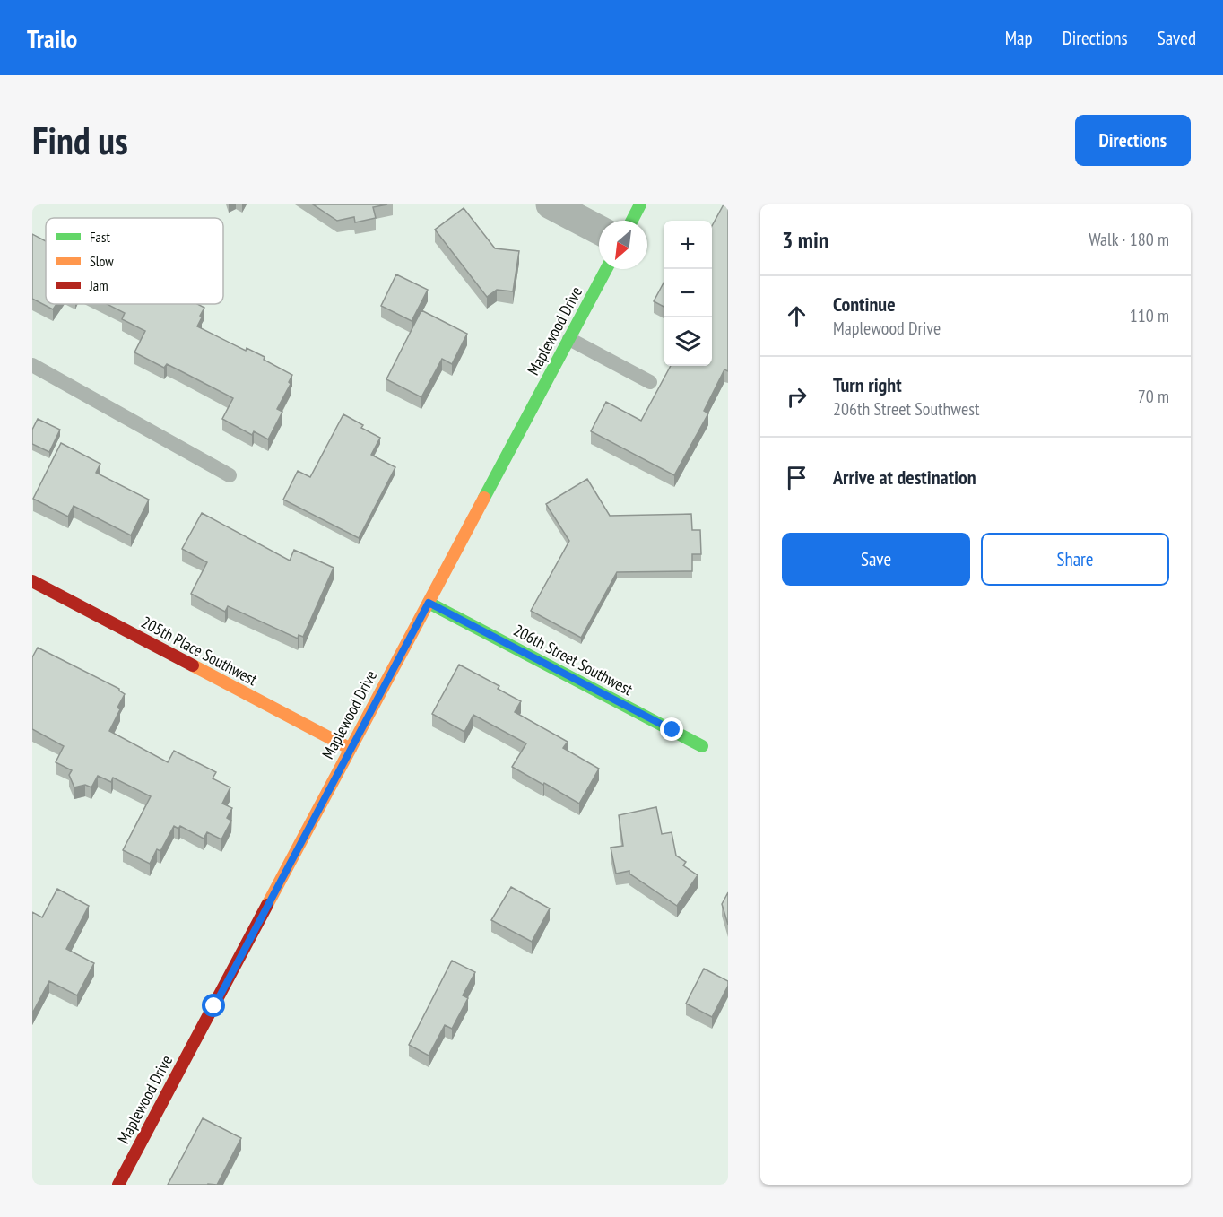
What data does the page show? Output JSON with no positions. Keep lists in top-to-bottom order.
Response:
{
  "streets": {
    "street": ["Maplewood Drive", "205th Place Southwest", "206th Street Southwest"]
  },
  "crossings": [
    ["Maplewood Drive", "205th Place Southwest"],
    ["Maplewood Drive", "206th Street Southwest"]
  ],
  "legend": ["Fast", "Slow", "Jam"],
  "north": "bottom left",
  "page": {
    "header": "Trailo",
    "nav": ["Map", "Directions", "Saved"],
    "buttons": [
      "Directions",
      ["Save", "Share"]
    ],
    "title": "Find us",
    "heading": ["3 min", "Walk · 180 m"],
    "map_buttons": ["+", "−"],
    "list": [
      ["Continue", "Maplewood Drive", "110 m"],
      ["Turn right", "206th Street Southwest", "70 m"],
      "Arrive at destination"
    ]
  }
}
